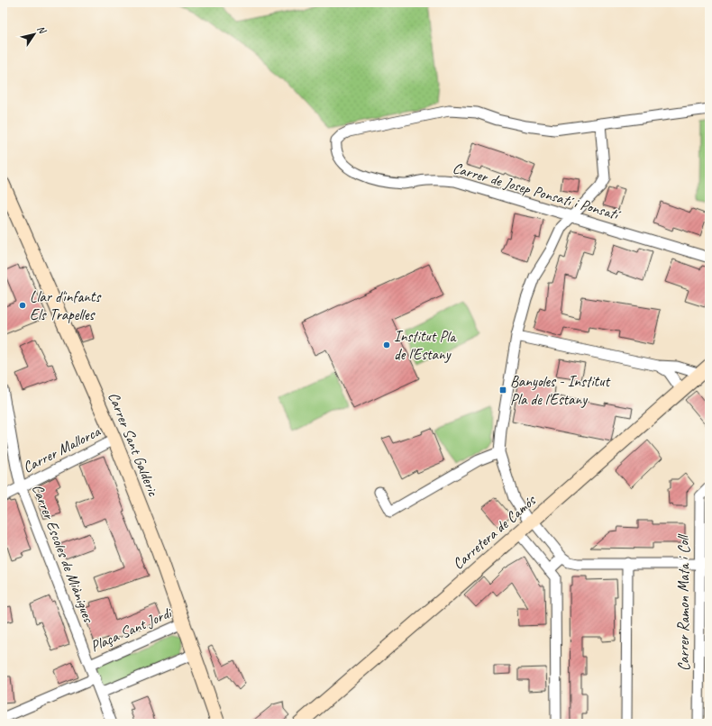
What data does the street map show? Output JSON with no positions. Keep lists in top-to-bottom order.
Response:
{
  "streets": {
    "street": [
      "Carrer de Josep Ponsatí i Ponsatí",
      "Carrer Sant Galderic",
      "Carrer Mallorca",
      "Carretera de Camós",
      "Carrer Escoles de Miànigues",
      "Carrer Ramon Mata i Coll",
      "Plaça Sant Jordi"
    ]
  },
  "crossings": [
    ["Carrer Sant Galderic", "Carrer Mallorca"],
    ["Carrer Sant Galderic", "Plaça Sant Jordi"],
    ["Carrer Mallorca", "Carrer Escoles de Miànigues"],
    ["Carrer Escoles de Miànigues", "Plaça Sant Jordi"]
  ],
  "places": {
    "other": ["Llar d'infants Els Trapelles", "Institut Pla de l'Estany"],
    "transit": ["Banyoles - Institut Pla de l'Estany"]
  },
  "north": "top right"
}
